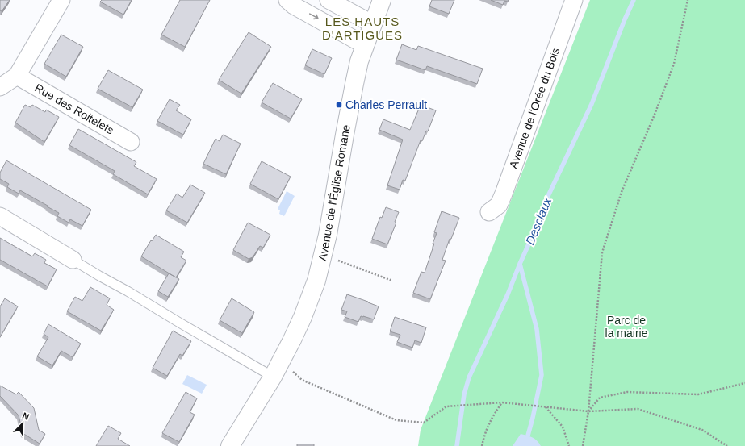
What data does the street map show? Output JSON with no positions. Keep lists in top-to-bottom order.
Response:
{
  "streets": {
    "street": ["Avenue de l'Orée du Bois", "Rue des Roitelets", "Avenue de l'Église Romane"]
  },
  "districts": ["LES HAUTS D'ARTIGUES"],
  "water": ["Desclaux"],
  "parks": ["Parc de la mairie"],
  "places": {
    "transit": ["Charles Perrault"]
  },
  "north": "top right"
}
